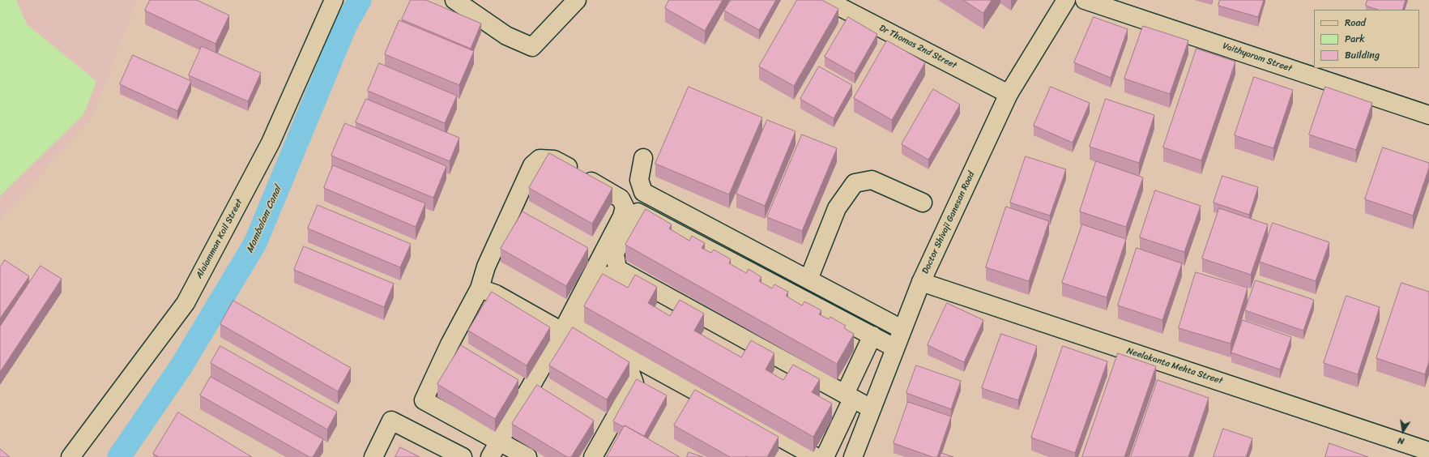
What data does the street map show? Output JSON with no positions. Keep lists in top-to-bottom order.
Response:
{
  "streets": {
    "street": [
      "Dr Thomas 2nd Street",
      "Vaithyaram Street",
      "Doctor Shivaji Ganesan Road",
      "Alaiamman Koil Street",
      "Neelakanta Mehta Street"
    ]
  },
  "crossings": [
    ["Dr Thomas 2nd Street", "Doctor Shivaji Ganesan Road"],
    ["Doctor Shivaji Ganesan Road", "Neelakanta Mehta Street"]
  ],
  "water": ["Mambalam Canal"],
  "legend": ["Road", "Park", "Building"],
  "north": "bottom"
}
